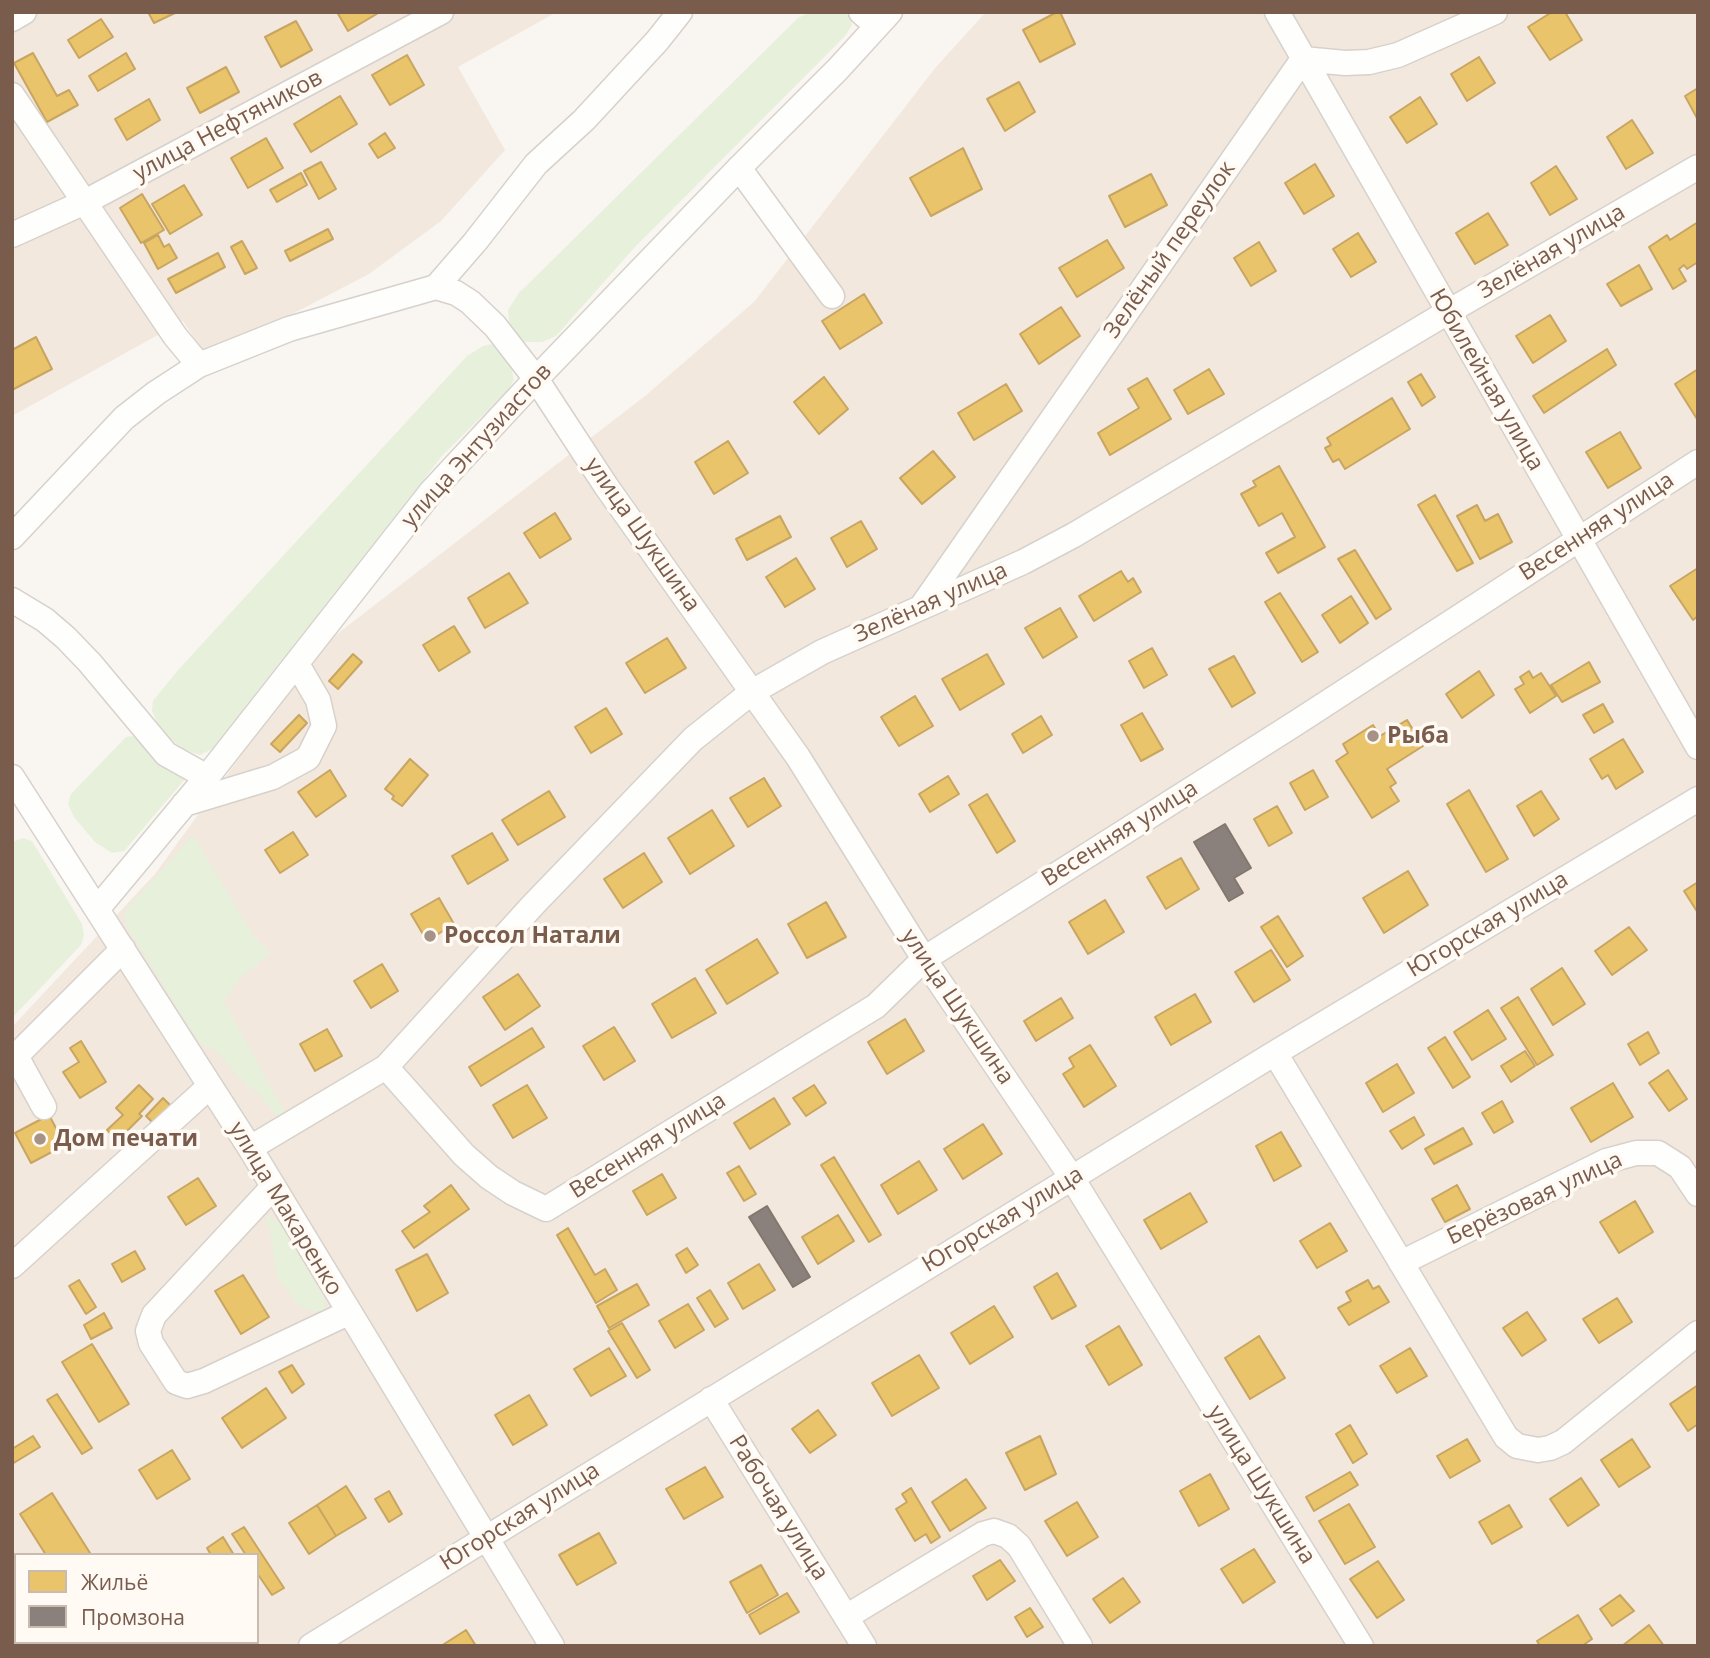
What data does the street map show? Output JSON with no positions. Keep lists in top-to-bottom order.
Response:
{
  "streets": {
    "street": [
      "улица Нефтяников",
      "Зелёный переулок",
      "Зелёная улица",
      "Юбилейная улица",
      "улица Энтузиастов",
      "Весенняя улица",
      "улица Шукшина",
      "Югорская улица",
      "Берёзовая улица",
      "улица Макаренко",
      "Рабочая улица"
    ]
  },
  "crossings": [
    ["Зелёный переулок", "Зелёная улица"],
    ["Зелёный переулок", "Юбилейная улица"],
    ["Зелёная улица", "Юбилейная улица"],
    ["Зелёная улица", "Весенняя улица"],
    ["Зелёная улица", "улица Шукшина"],
    ["Зелёная улица", "улица Макаренко"],
    ["Юбилейная улица", "Весенняя улица"],
    ["улица Энтузиастов", "улица Шукшина"],
    ["улица Энтузиастов", "улица Макаренко"],
    ["Весенняя улица", "улица Шукшина"],
    ["улица Шукшина", "Югорская улица"],
    ["Югорская улица", "улица Макаренко"],
    ["Югорская улица", "Рабочая улица"]
  ],
  "places": ["Рыба", "Россол Натали", "Дом печати"],
  "legend": ["Жильё", "Промзона"]
}
